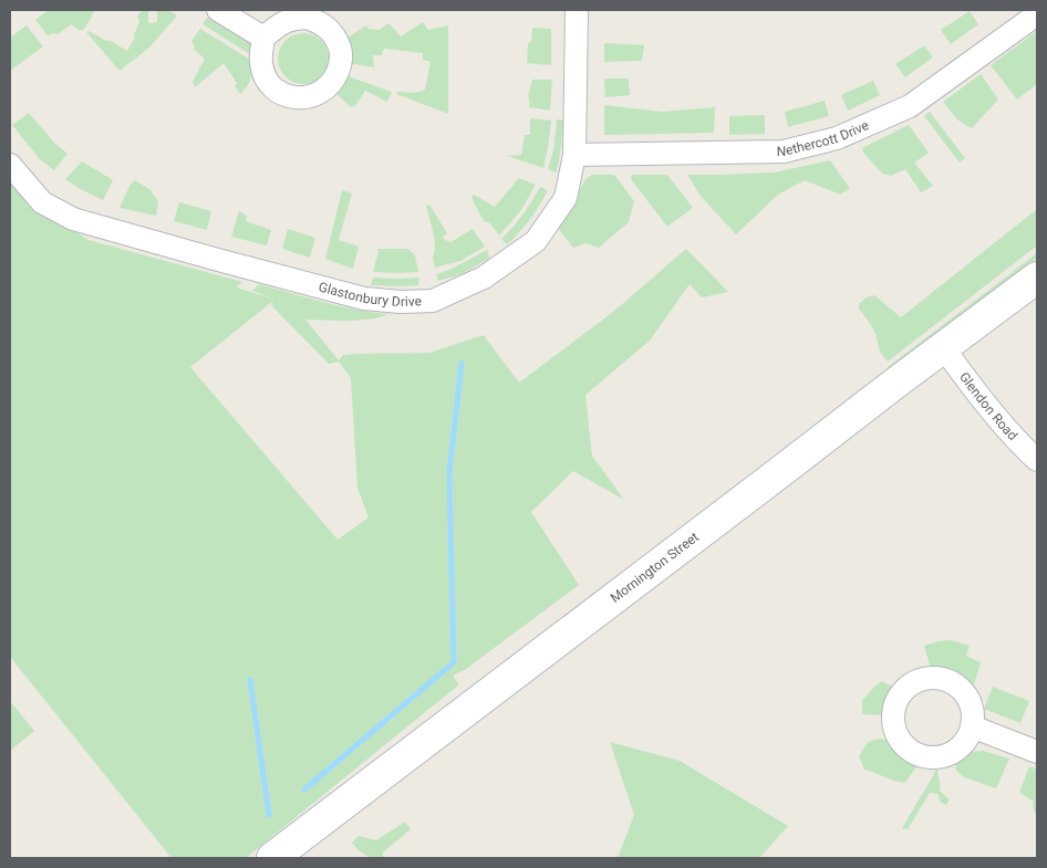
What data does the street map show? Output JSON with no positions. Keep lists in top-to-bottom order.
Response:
{
  "streets": {
    "main road": ["Mornington Street"],
    "street": ["Nethercott Drive", "Glastonbury Drive", "Glendon Road"]
  },
  "crossings": [
    ["Nethercott Drive", "Glastonbury Drive"],
    ["Glendon Road", "Mornington Street"]
  ]
}
